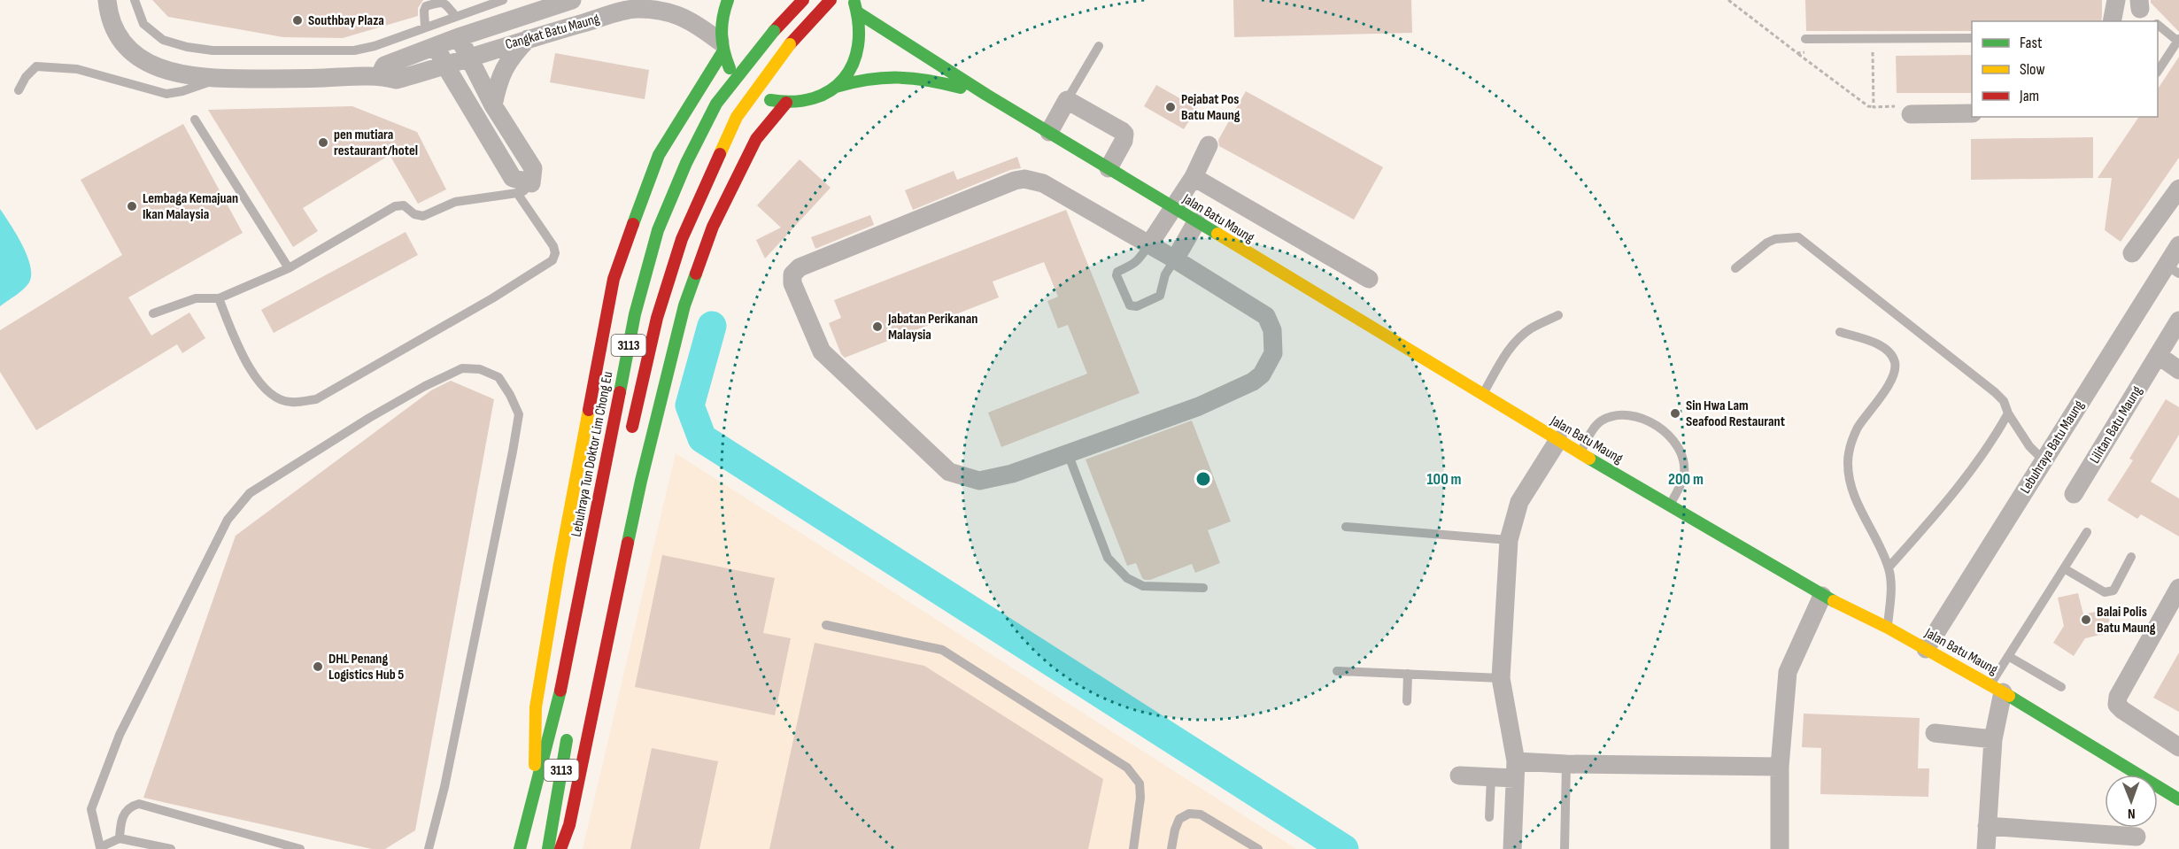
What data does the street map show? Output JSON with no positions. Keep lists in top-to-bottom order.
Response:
{
  "streets": {
    "main road": ["Jalan Batu Maung", "3113", "Lebuhraya Tun Doktor Lim Chong Eu"],
    "street": ["Cangkat Batu Maung", "Lilitan Batu Maung", "Lebuhraya Batu Maung"]
  },
  "crossings": [
    ["Jalan Batu Maung", "Lebuhraya Batu Maung"]
  ],
  "places": [
    "Southbay Plaza",
    "Pejabat Pos Batu Maung",
    "pen mutiara restaurant/hotel",
    "Lembaga Kemajuan Ikan Malaysia",
    "Jabatan Perikanan Malaysia",
    "Sin Hwa Lam Seafood Restaurant",
    "Balai Polis Batu Maung",
    "DHL Penang Logistics Hub 5"
  ],
  "legend": ["Fast", "Slow", "Jam"],
  "north": "bottom",
  "rings": ["100 m", "200 m"]
}
